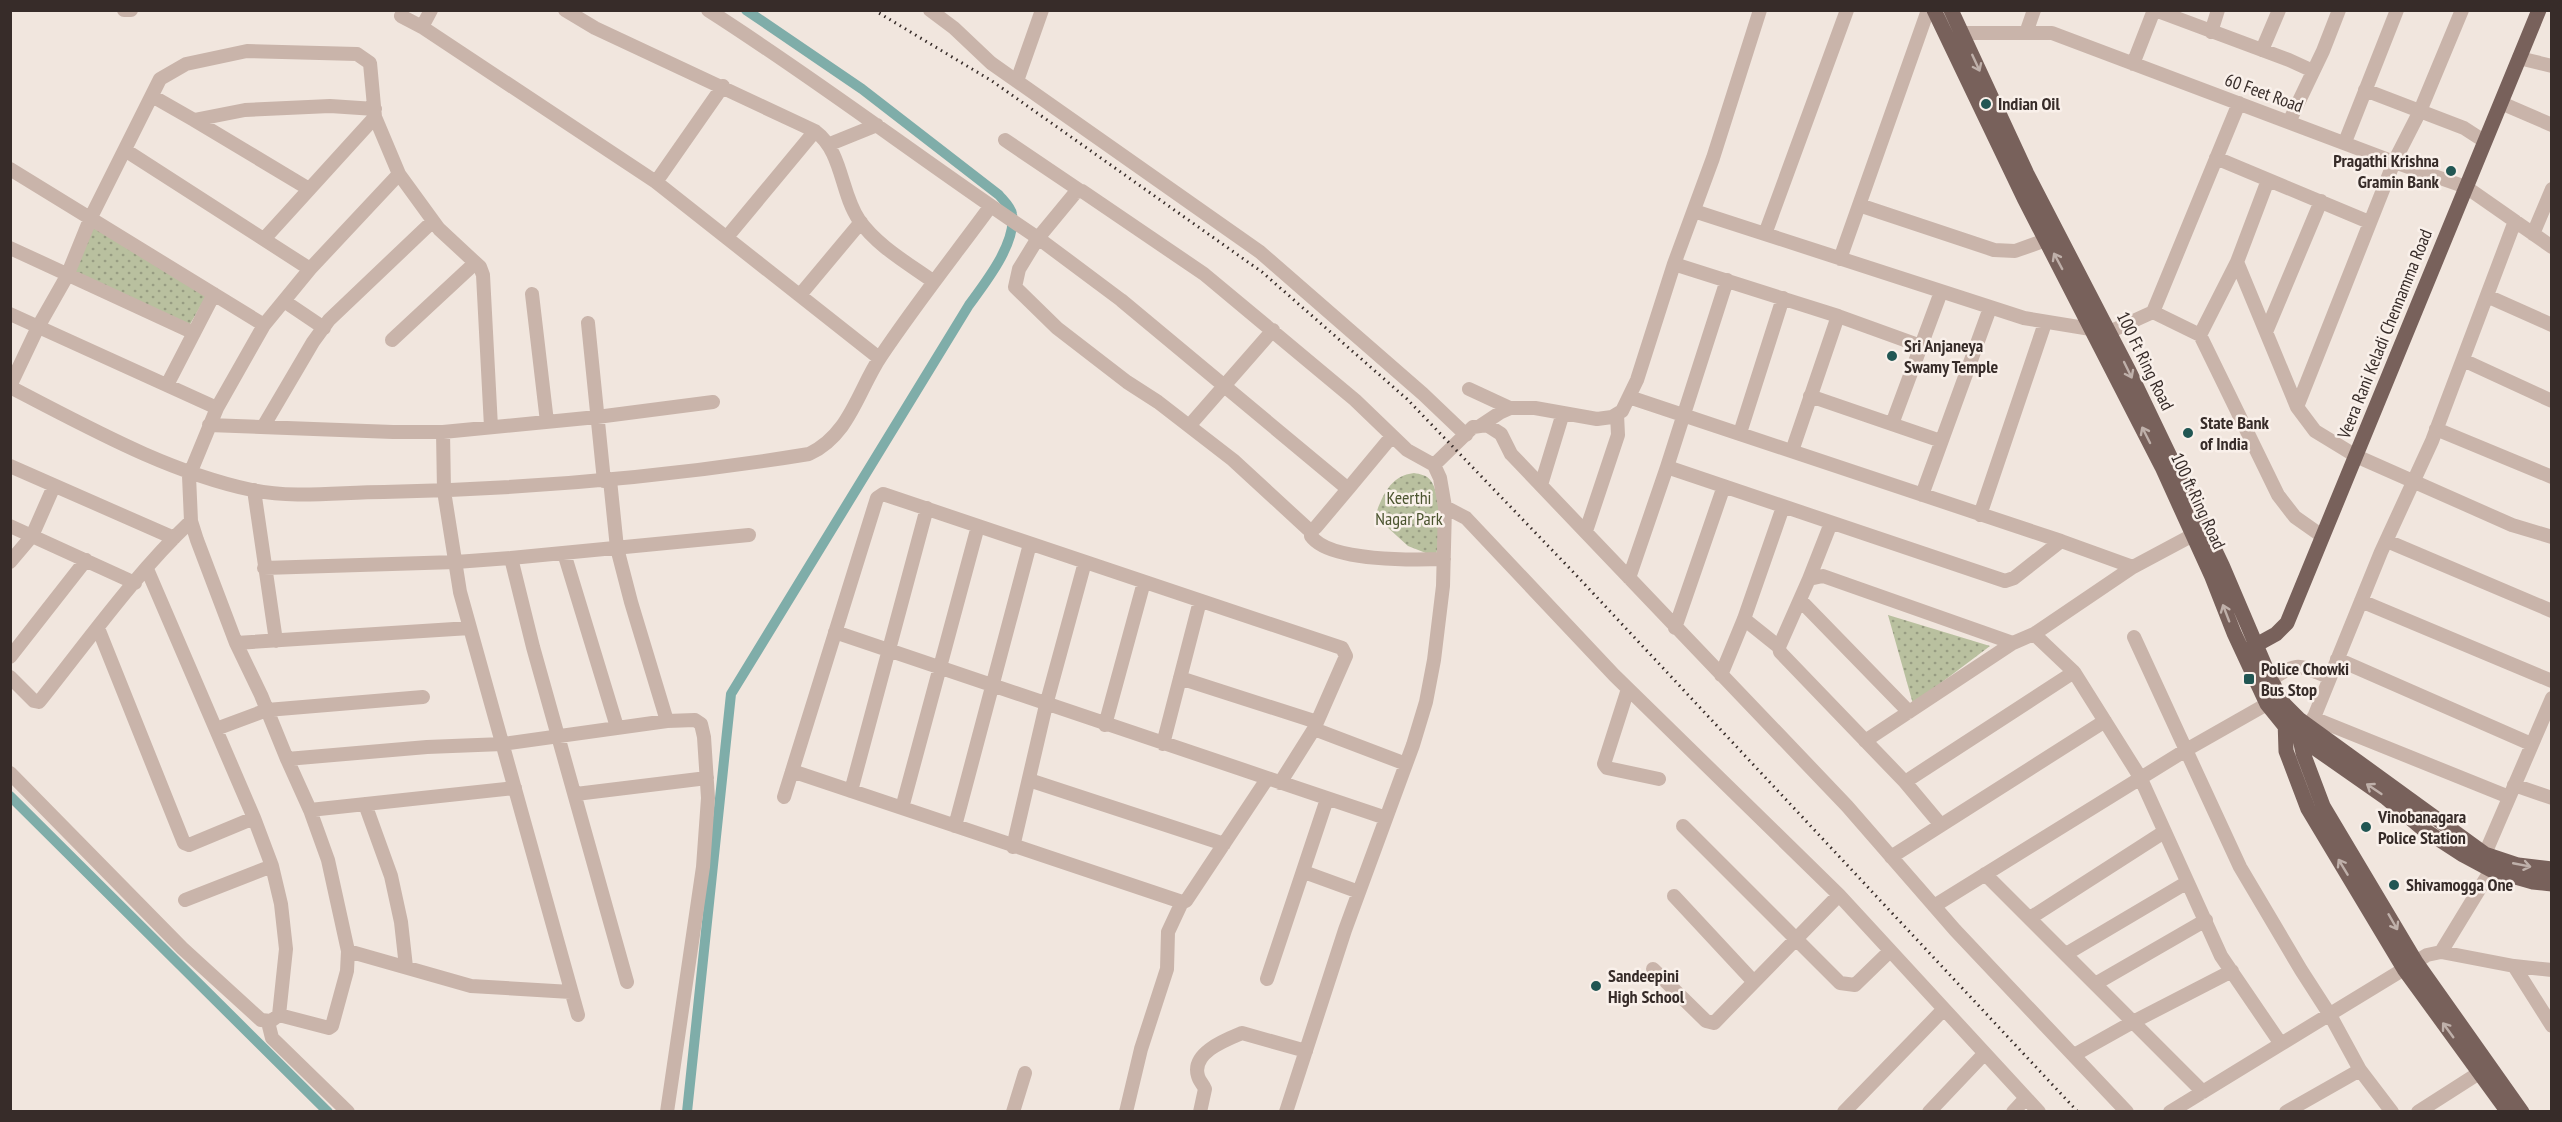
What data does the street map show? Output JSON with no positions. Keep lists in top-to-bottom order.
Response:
{
  "streets": {
    "main road": ["Veera Rani Keladi Chennamma Road", "100 Ft Ring Road", "100 ft Ring Road"],
    "street": ["60 Feet Road"]
  },
  "crossings": [
    ["60 Feet Road", "Veera Rani Keladi Chennamma Road"],
    ["60 Feet Road", "100 Ft Ring Road"],
    ["60 Feet Road", "100 ft Ring Road"],
    ["Veera Rani Keladi Chennamma Road", "100 Ft Ring Road"],
    ["Veera Rani Keladi Chennamma Road", "100 ft Ring Road"],
    ["100 Ft Ring Road", "100 ft Ring Road"]
  ],
  "one_way": ["100 Ft Ring Road", "100 ft Ring Road"],
  "parks": ["Keerthi Nagar Park"],
  "places": {
    "other": [
      "Indian Oil",
      "Pragathi Krishna Gramin Bank",
      "Sri Anjaneya Swamy Temple",
      "State Bank of India",
      "Vinobanagara Police Station",
      "Shivamogga One",
      "Sandeepini High School"
    ],
    "transit": ["Police Chowki Bus Stop"]
  }
}
